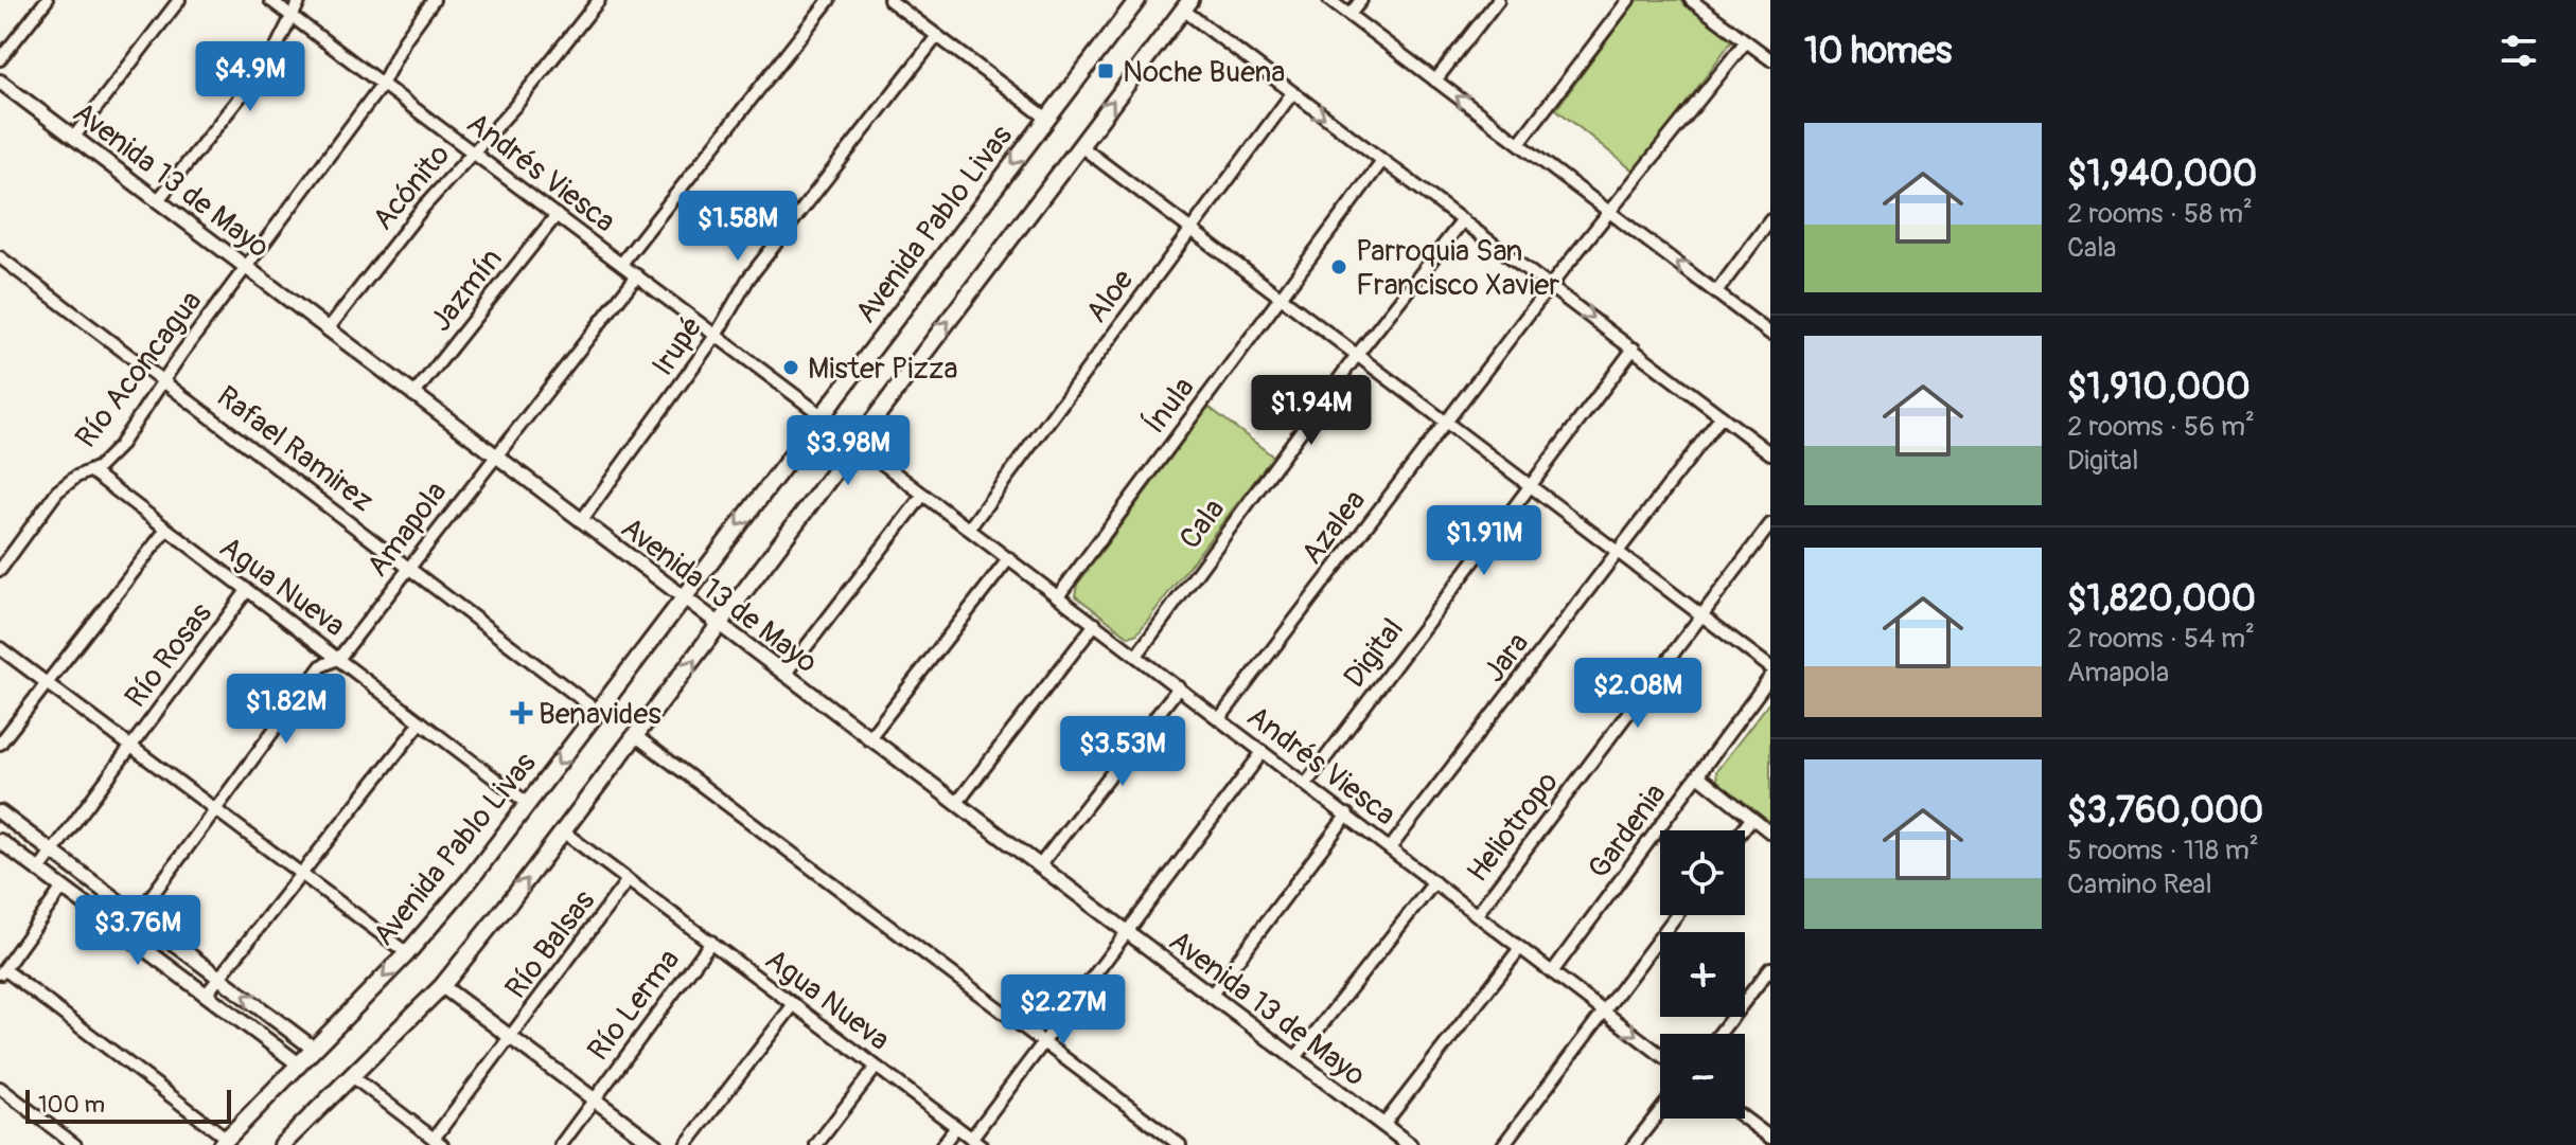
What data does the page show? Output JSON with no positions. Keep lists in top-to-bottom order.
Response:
{
  "streets": {
    "main road": ["Avenida Pablo Livas"],
    "street": [
      "Andrés Viesca",
      "Avenida 13 de Mayo",
      "Acónito",
      "Jazmín",
      "Aloe",
      "Irupé",
      "Río Aconcagua",
      "Ínula",
      "Rafael Ramirez",
      "Cala",
      "Azalea",
      "Amapola",
      "Agua Nueva",
      "Digital",
      "Río Rosas",
      "Jara",
      "Heliotropo",
      "Gardenia",
      "Río Balsas",
      "Río Lerma"
    ]
  },
  "crossings": [
    ["Andrés Viesca", "Acónito"],
    ["Andrés Viesca", "Avenida Pablo Livas"],
    ["Andrés Viesca", "Jazmín"],
    ["Andrés Viesca", "Aloe"],
    ["Andrés Viesca", "Irupé"],
    ["Andrés Viesca", "Río Aconcagua"],
    ["Andrés Viesca", "Ínula"],
    ["Andrés Viesca", "Cala"],
    ["Andrés Viesca", "Azalea"],
    ["Andrés Viesca", "Amapola"],
    ["Andrés Viesca", "Digital"],
    ["Andrés Viesca", "Jara"],
    ["Andrés Viesca", "Heliotropo"],
    ["Andrés Viesca", "Gardenia"],
    ["Avenida 13 de Mayo", "Acónito"],
    ["Avenida 13 de Mayo", "Avenida Pablo Livas"],
    ["Avenida 13 de Mayo", "Jazmín"],
    ["Avenida 13 de Mayo", "Irupé"],
    ["Avenida 13 de Mayo", "Río Aconcagua"],
    ["Avenida 13 de Mayo", "Amapola"],
    ["Avenida 13 de Mayo", "Heliotropo"],
    ["Avenida Pablo Livas", "Rafael Ramirez"],
    ["Avenida Pablo Livas", "Agua Nueva"],
    ["Río Aconcagua", "Rafael Ramirez"],
    ["Río Aconcagua", "Agua Nueva"],
    ["Rafael Ramirez", "Amapola"],
    ["Amapola", "Agua Nueva"],
    ["Agua Nueva", "Río Rosas"],
    ["Agua Nueva", "Río Balsas"],
    ["Agua Nueva", "Río Lerma"]
  ],
  "places": {
    "transit": ["Noche Buena"],
    "other": ["Parroquia San Francisco Xavier", "Mister Pizza"],
    "health": ["Benavides"]
  },
  "scale_bar": "100 m",
  "page": {
    "heading": "10 homes",
    "price": [
      "$4.9M",
      "$1.58M",
      "$1.94M",
      "$3.98M",
      "$1.91M",
      "$2.08M",
      "$1.82M",
      "$3.53M",
      "$3.76M",
      "$2.27M"
    ],
    "list": [
      {
        "name": "$1,940,000",
        "note": "2 rooms · 58 m² · Cala"
      },
      {
        "name": "$1,910,000",
        "note": "2 rooms · 56 m² · Digital"
      },
      {
        "name": "$1,820,000",
        "note": "2 rooms · 54 m² · Amapola"
      },
      {
        "name": "$3,760,000",
        "note": "5 rooms · 118 m² · Camino Real"
      }
    ],
    "map_buttons": ["+", "−"],
    "scale": "100 m"
  }
}
